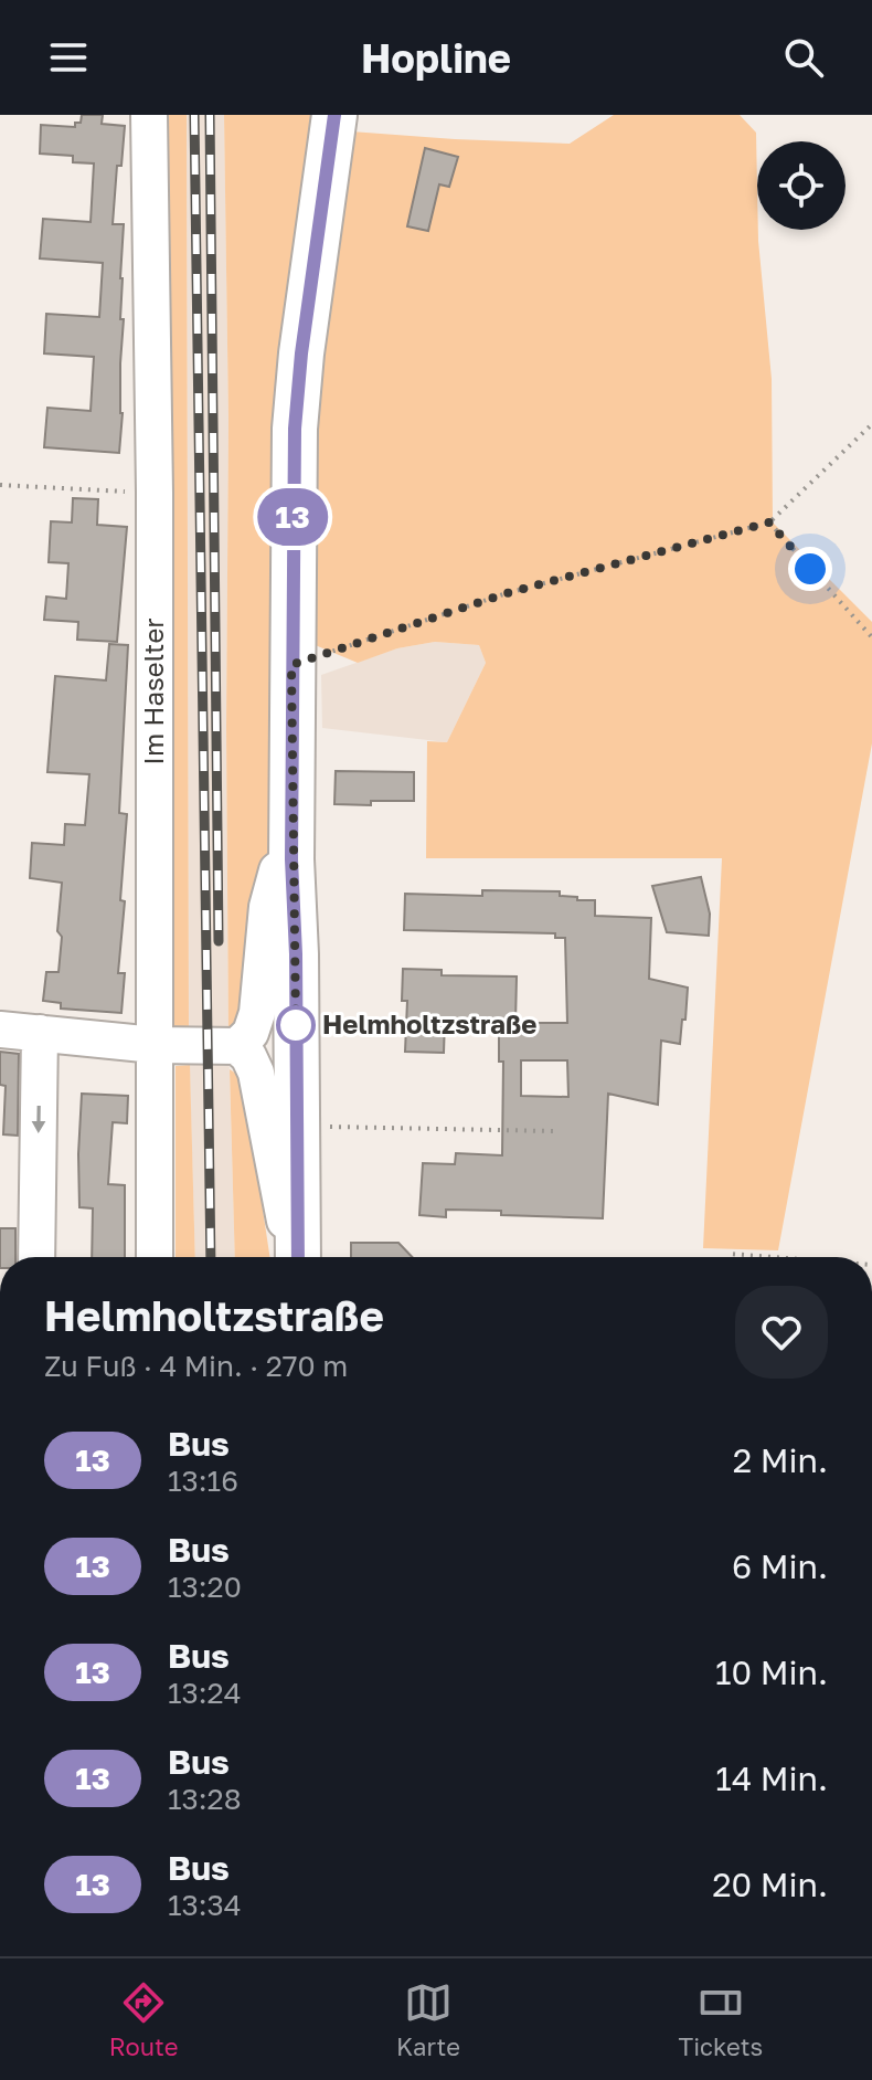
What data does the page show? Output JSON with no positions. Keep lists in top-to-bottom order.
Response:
{
  "streets": {
    "street": ["Im Haselter"]
  },
  "places": ["Helmholtzstraße"],
  "lines": ["bus line 13"],
  "page": {
    "header": "Hopline",
    "on_map": "13",
    "heading": ["Helmholtzstraße", "Zu Fuß · 4 Min. · 270 m"],
    "list": [
      {
        "mark": "13",
        "name": "Bus",
        "note": "13:16",
        "value": "2 Min."
      },
      {
        "mark": "13",
        "name": "Bus",
        "note": "13:20",
        "value": "6 Min."
      },
      {
        "mark": "13",
        "name": "Bus",
        "note": "13:24",
        "value": "10 Min."
      },
      {
        "mark": "13",
        "name": "Bus",
        "note": "13:28",
        "value": "14 Min."
      },
      {
        "mark": "13",
        "name": "Bus",
        "note": "13:34",
        "value": "20 Min."
      }
    ],
    "tabs": ["Route", "Karte", "Tickets"]
  }
}
